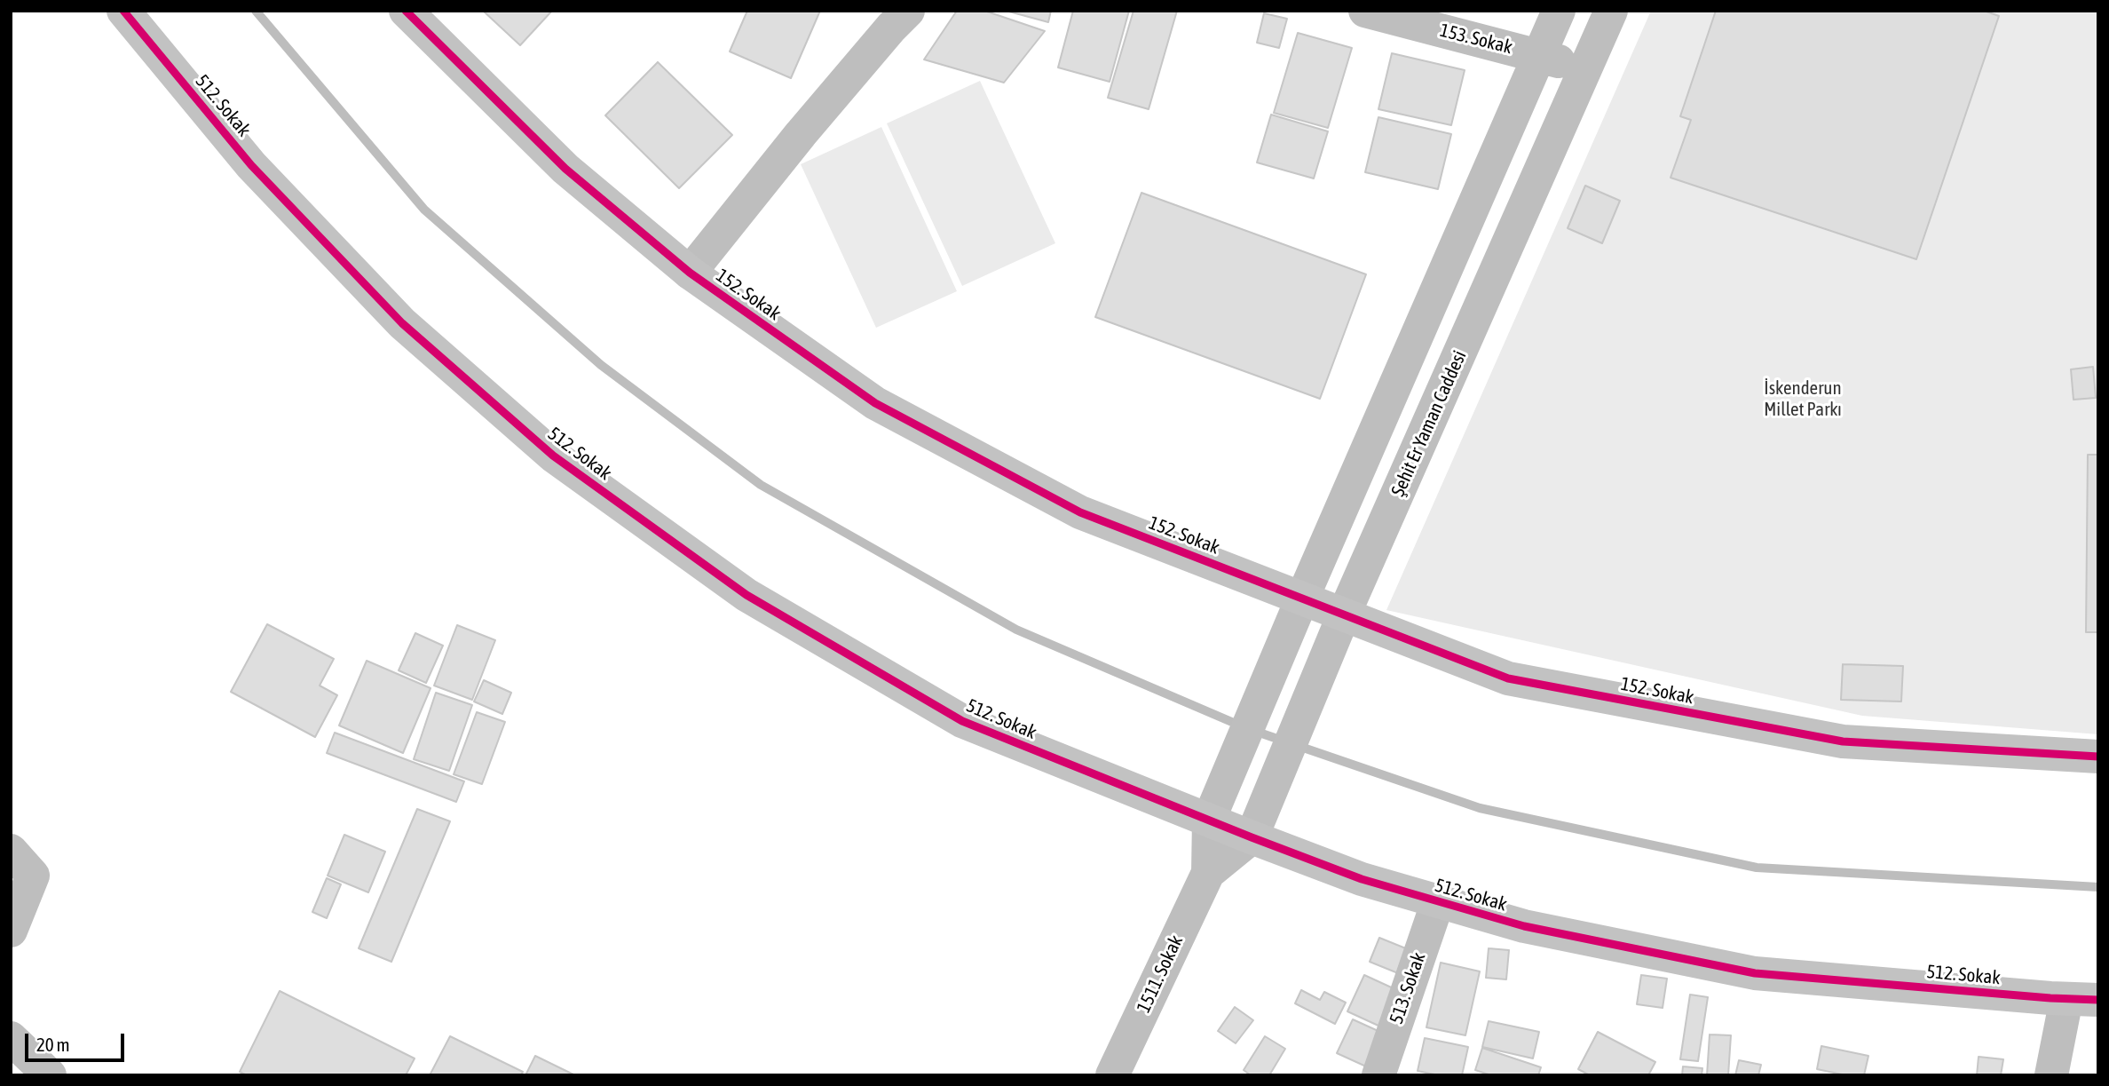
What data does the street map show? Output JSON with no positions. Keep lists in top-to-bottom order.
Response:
{
  "streets": {
    "street": [
      "153. Sokak",
      "512. Sokak",
      "152. Sokak",
      "Şehit Er Yaman Caddesi",
      "1511. Sokak",
      "513. Sokak"
    ]
  },
  "crossings": [
    ["153. Sokak", "Şehit Er Yaman Caddesi"],
    ["512. Sokak", "Şehit Er Yaman Caddesi"],
    ["512. Sokak", "1511. Sokak"],
    ["512. Sokak", "513. Sokak"],
    ["152. Sokak", "Şehit Er Yaman Caddesi"],
    ["Şehit Er Yaman Caddesi", "1511. Sokak"]
  ],
  "parks": ["İskenderun Millet Parkı"],
  "scale_bar": "20 m"
}
